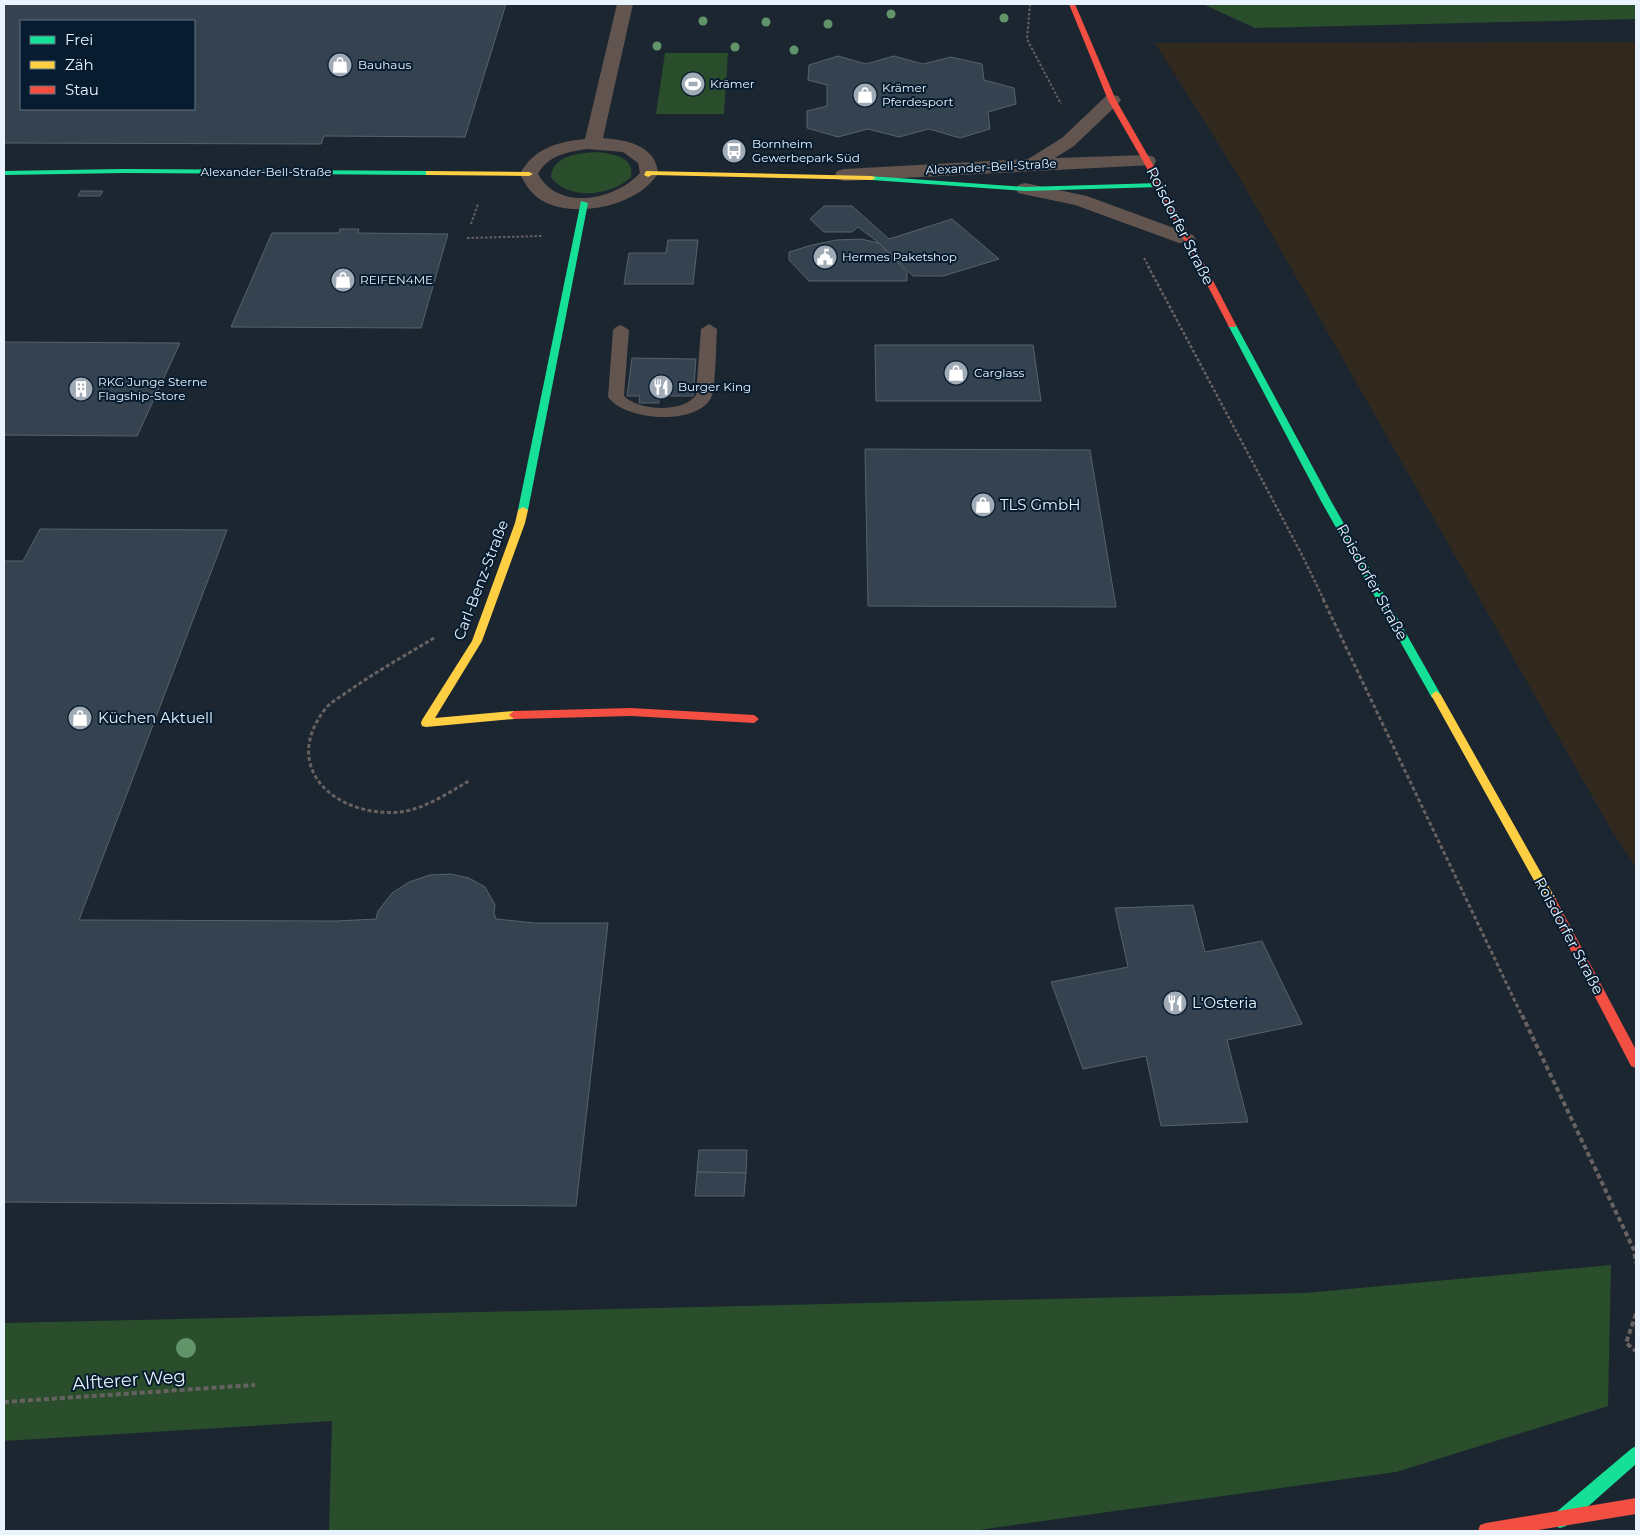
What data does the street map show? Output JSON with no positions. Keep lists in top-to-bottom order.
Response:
{
  "streets": {
    "main road": ["Alexander-Bell-Straße", "Roisdorfer Straße", "Carl-Benz-Straße"],
    "path": ["Alfterer Weg"]
  },
  "crossings": [
    ["Alexander-Bell-Straße", "Roisdorfer Straße"]
  ],
  "places": {
    "shop": [
      "Bauhaus",
      "Krämer Pferdesport",
      "REIFEN4ME",
      "Carglass",
      "TLS GmbH",
      "Küchen Aktuell"
    ],
    "sports": ["Krämer"],
    "bus stop": ["Bornheim Gewerbepark Süd"],
    "public building": ["Hermes Paketshop"],
    "restaurant": ["Burger King", "L'Osteria"],
    "building": ["RKG Junge Sterne Flagship-Store"]
  },
  "legend": ["Frei", "Zäh", "Stau"]
}
